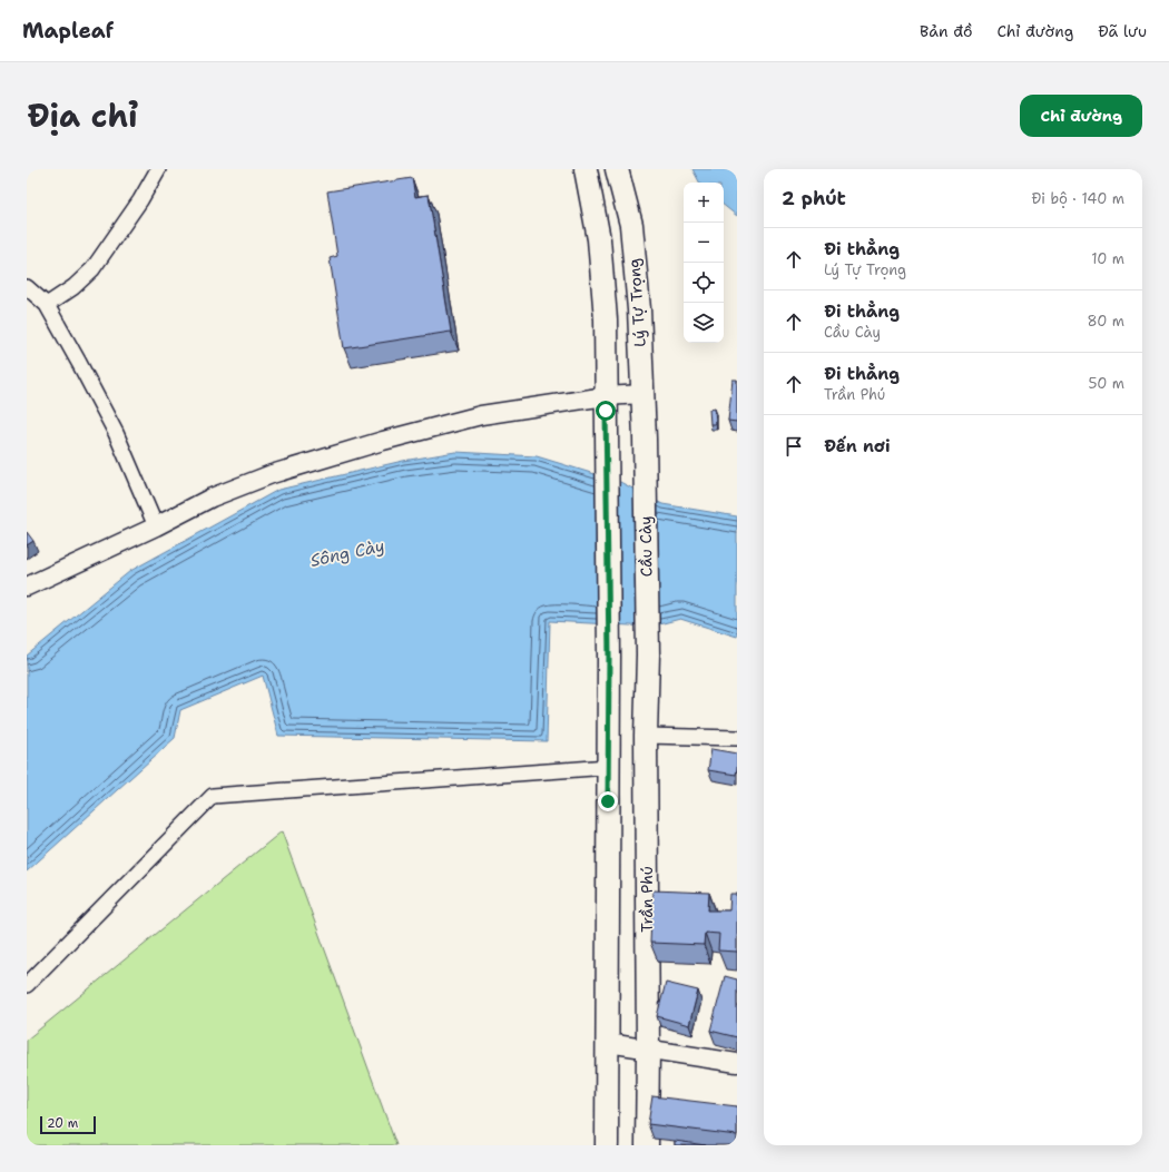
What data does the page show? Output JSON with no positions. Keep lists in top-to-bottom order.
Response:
{
  "streets": {
    "main road": ["Lý Tự Trọng", "Cầu Cày", "Trần Phú"]
  },
  "crossings": [
    ["Lý Tự Trọng", "Cầu Cày"],
    ["Cầu Cày", "Trần Phú"]
  ],
  "water": ["Sông Cày"],
  "scale_bar": "20 m",
  "page": {
    "header": "Mapleaf",
    "nav": ["Bản đồ", "Chỉ đường", "Đã lưu"],
    "title": "Địa chỉ",
    "buttons": "Chỉ đường",
    "heading": ["2 phút", "Đi bộ · 140 m"],
    "map_buttons": ["+", "−"],
    "list": [
      ["Đi thẳng", "Lý Tự Trọng", "10 m"],
      ["Đi thẳng", "Cầu Cày", "80 m"],
      ["Đi thẳng", "Trần Phú", "50 m"],
      "Đến nơi"
    ],
    "scale": "20 m"
  }
}
